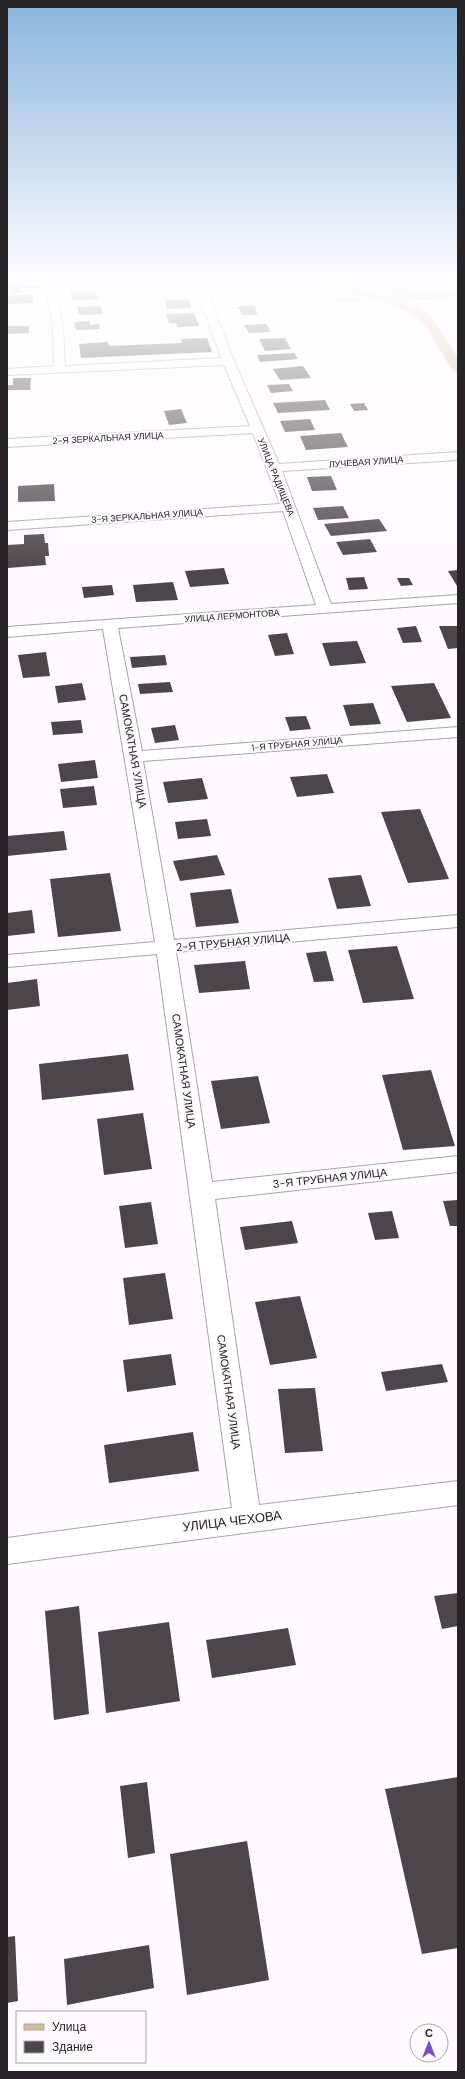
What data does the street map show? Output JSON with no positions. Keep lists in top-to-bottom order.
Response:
{
  "streets": {
    "street": [
      "2-Я ЗЕРКАЛЬНАЯ УЛИЦА",
      "ЛУЧЕВАЯ УЛИЦА",
      "УЛИЦА РАДИЩЕВА",
      "3-Я ЗЕРКАЛЬНАЯ УЛИЦА",
      "УЛИЦА ЛЕРМОНТОВА",
      "1-Я ТРУБНАЯ УЛИЦА",
      "САМОКАТНАЯ УЛИЦА",
      "2-Я ТРУБНАЯ УЛИЦА",
      "3-Я ТРУБНАЯ УЛИЦА",
      "УЛИЦА ЧЕХОВА"
    ]
  },
  "crossings": [
    ["2-Я ЗЕРКАЛЬНАЯ УЛИЦА", "УЛИЦА РАДИЩЕВА"],
    ["ЛУЧЕВАЯ УЛИЦА", "УЛИЦА РАДИЩЕВА"],
    ["УЛИЦА РАДИЩЕВА", "3-Я ЗЕРКАЛЬНАЯ УЛИЦА"],
    ["УЛИЦА РАДИЩЕВА", "УЛИЦА ЛЕРМОНТОВА"],
    ["УЛИЦА ЛЕРМОНТОВА", "САМОКАТНАЯ УЛИЦА"],
    ["1-Я ТРУБНАЯ УЛИЦА", "САМОКАТНАЯ УЛИЦА"],
    ["САМОКАТНАЯ УЛИЦА", "2-Я ТРУБНАЯ УЛИЦА"],
    ["САМОКАТНАЯ УЛИЦА", "3-Я ТРУБНАЯ УЛИЦА"],
    ["САМОКАТНАЯ УЛИЦА", "УЛИЦА ЧЕХОВА"]
  ],
  "legend": ["Улица", "Здание"],
  "north": "top"
}
